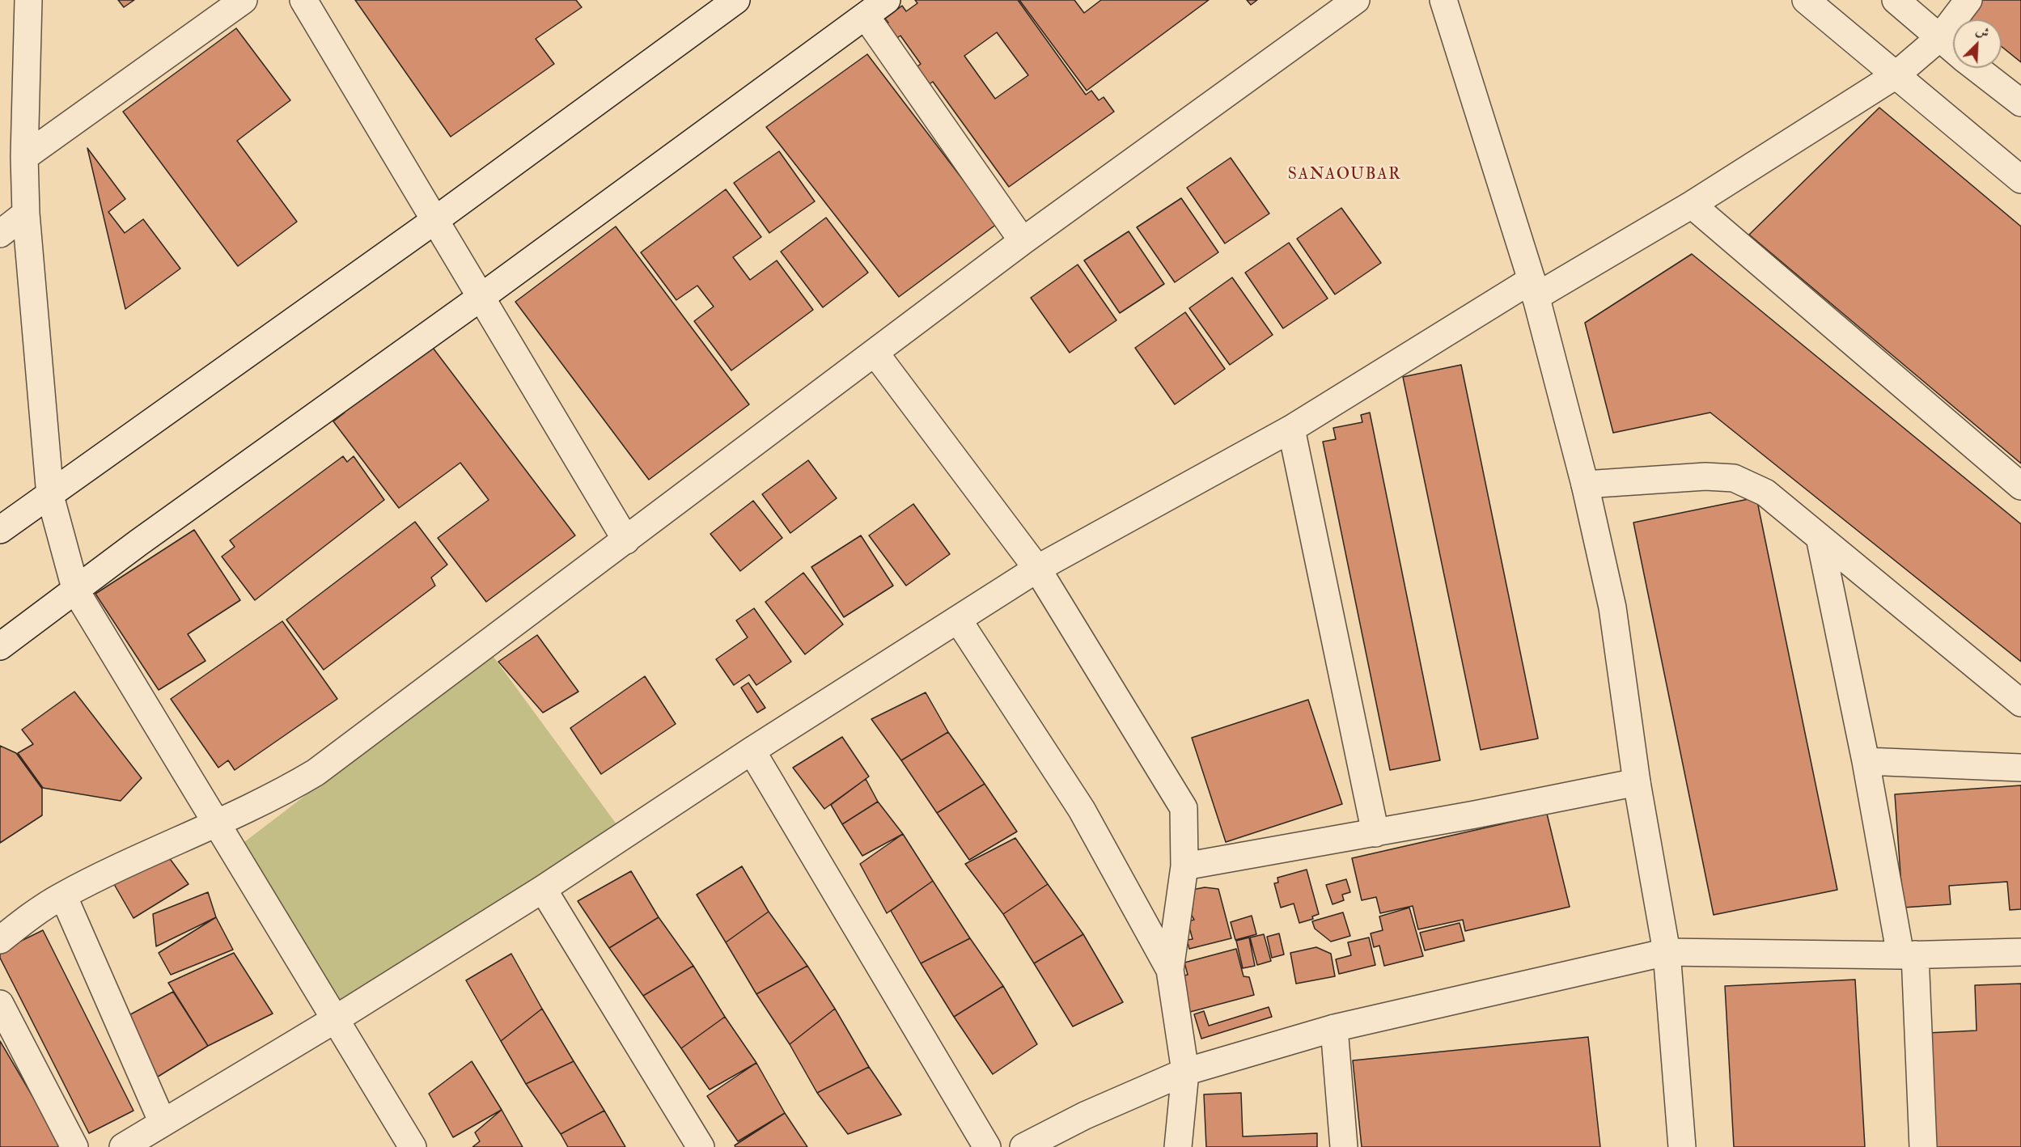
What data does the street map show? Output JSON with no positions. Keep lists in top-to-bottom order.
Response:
{
  "districts": ["SANAOUBAR"],
  "north": "top right"
}
